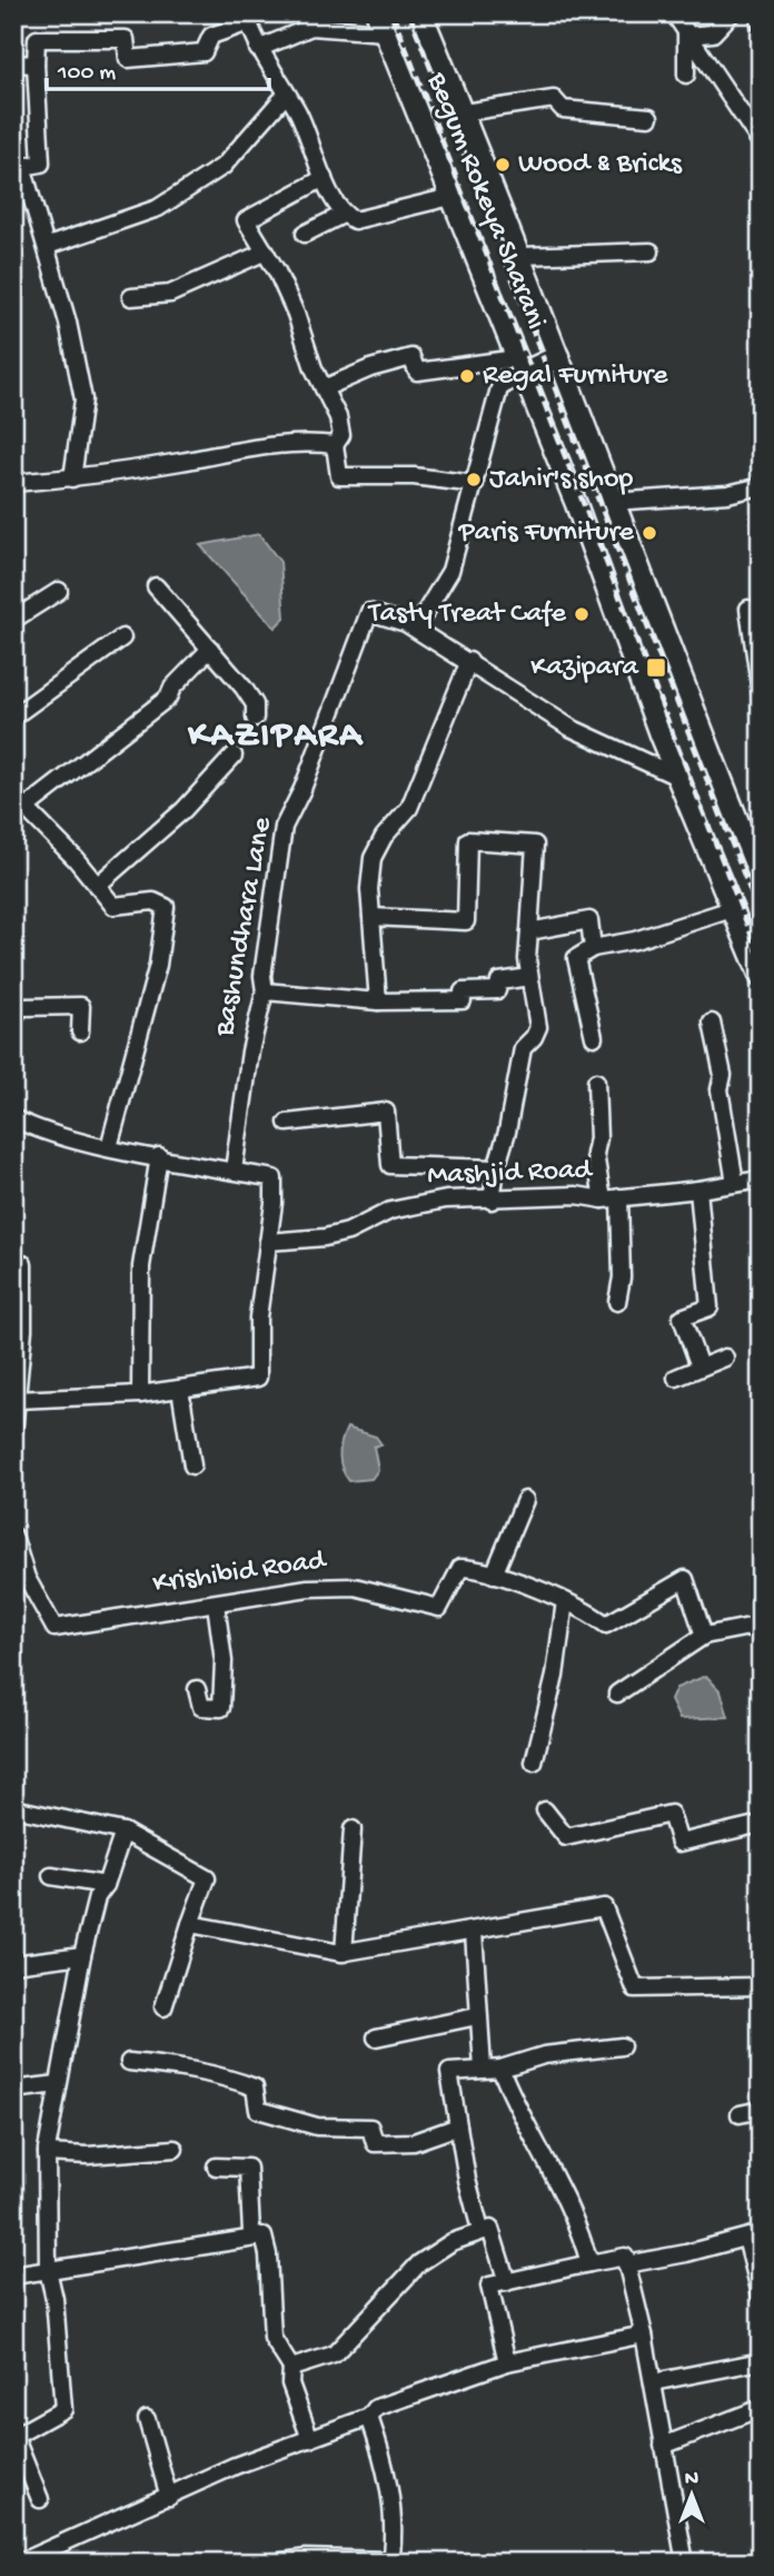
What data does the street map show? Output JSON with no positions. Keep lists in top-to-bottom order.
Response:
{
  "streets": {
    "main road": ["Begum Rokeya Sharani"],
    "street": ["Bashundhara Lane", "Mashjid Road", "Krishibid Road"]
  },
  "districts": ["KAZIPARA"],
  "places": {
    "other": [
      "Wood & Bricks",
      "Regal Furniture",
      "Jahir's shop",
      "Paris Furniture",
      "Tasty Treat Cafe"
    ],
    "transit": ["Kazipara"]
  },
  "scale_bar": "100 m",
  "north": "top"
}
